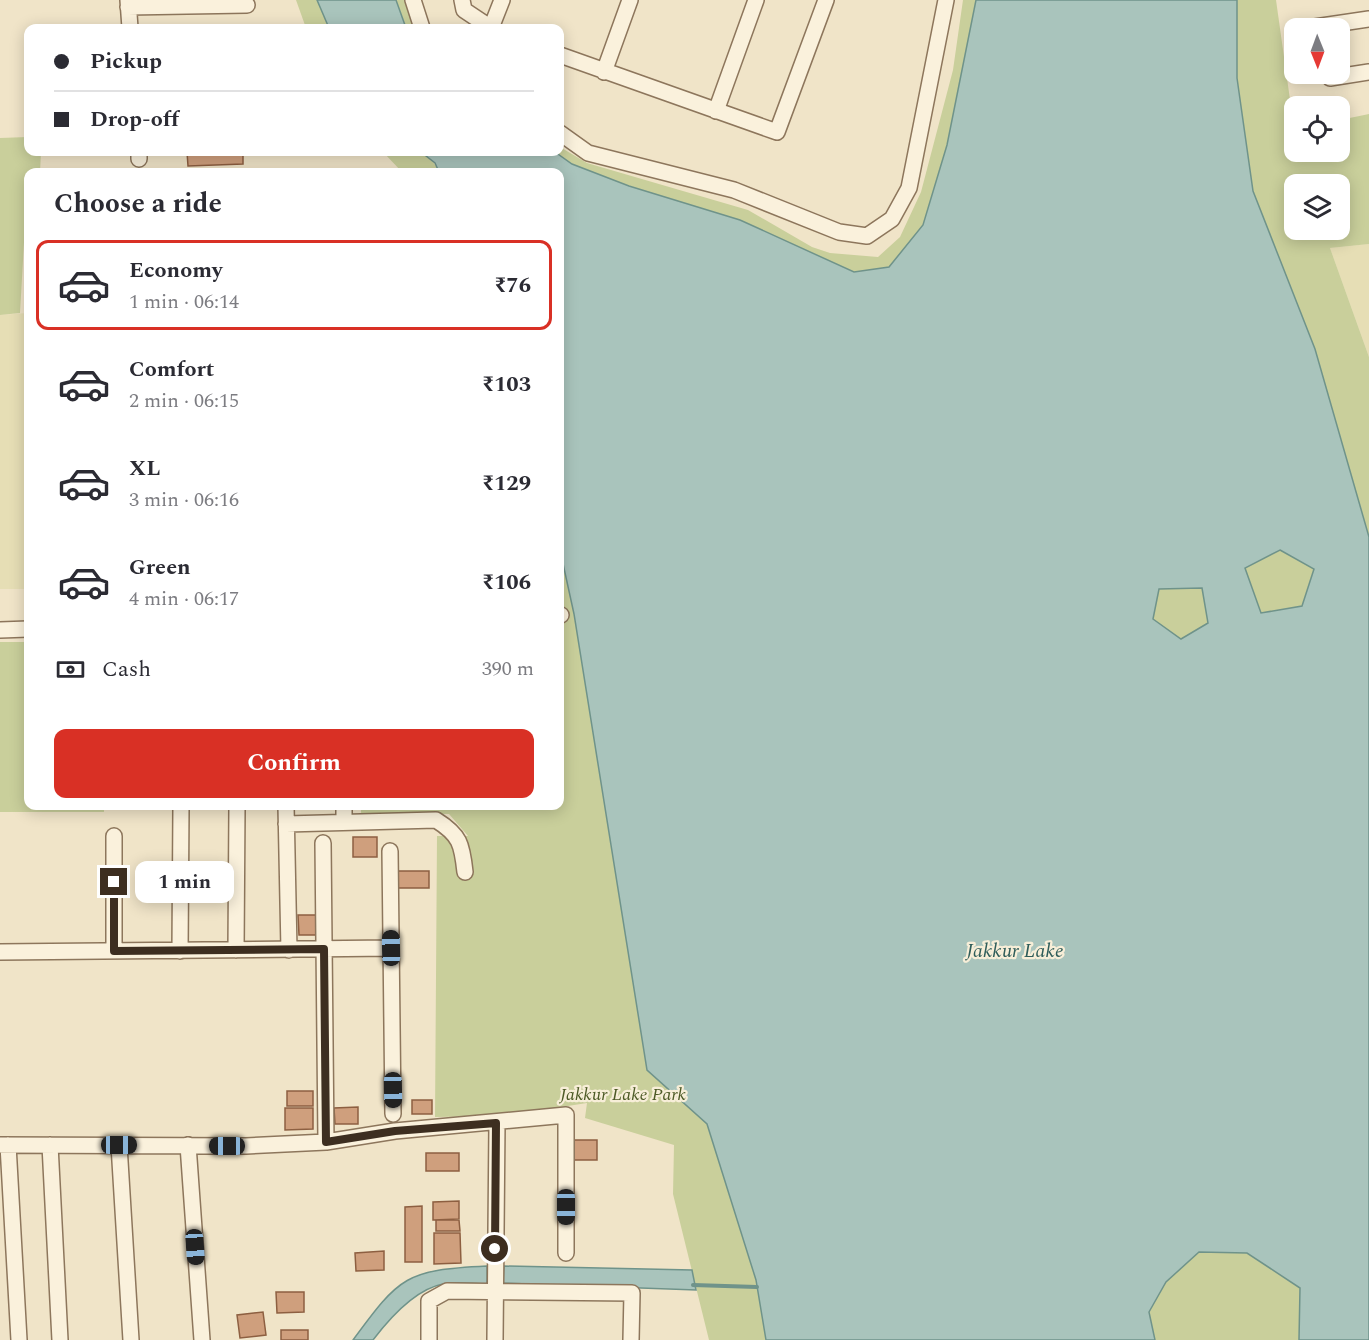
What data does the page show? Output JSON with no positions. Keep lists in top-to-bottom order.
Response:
{
  "water": ["Jakkur Lake"],
  "parks": ["Jakkur Lake Park"],
  "north": "bottom",
  "page": {
    "banner": ["Pickup", "Drop-off"],
    "heading": "Choose a ride",
    "list": [
      {
        "name": "Economy",
        "note": "1 min · 06:14",
        "value": "₹76"
      },
      {
        "name": "Comfort",
        "note": "2 min · 06:15",
        "value": "₹103"
      },
      {
        "name": "XL",
        "note": "3 min · 06:16",
        "value": "₹129"
      },
      {
        "name": "Green",
        "note": "4 min · 06:17",
        "value": "₹106"
      }
    ],
    "pay": ["Cash", "390 m"],
    "buttons": "Confirm",
    "bubble": "1 min"
  }
}
